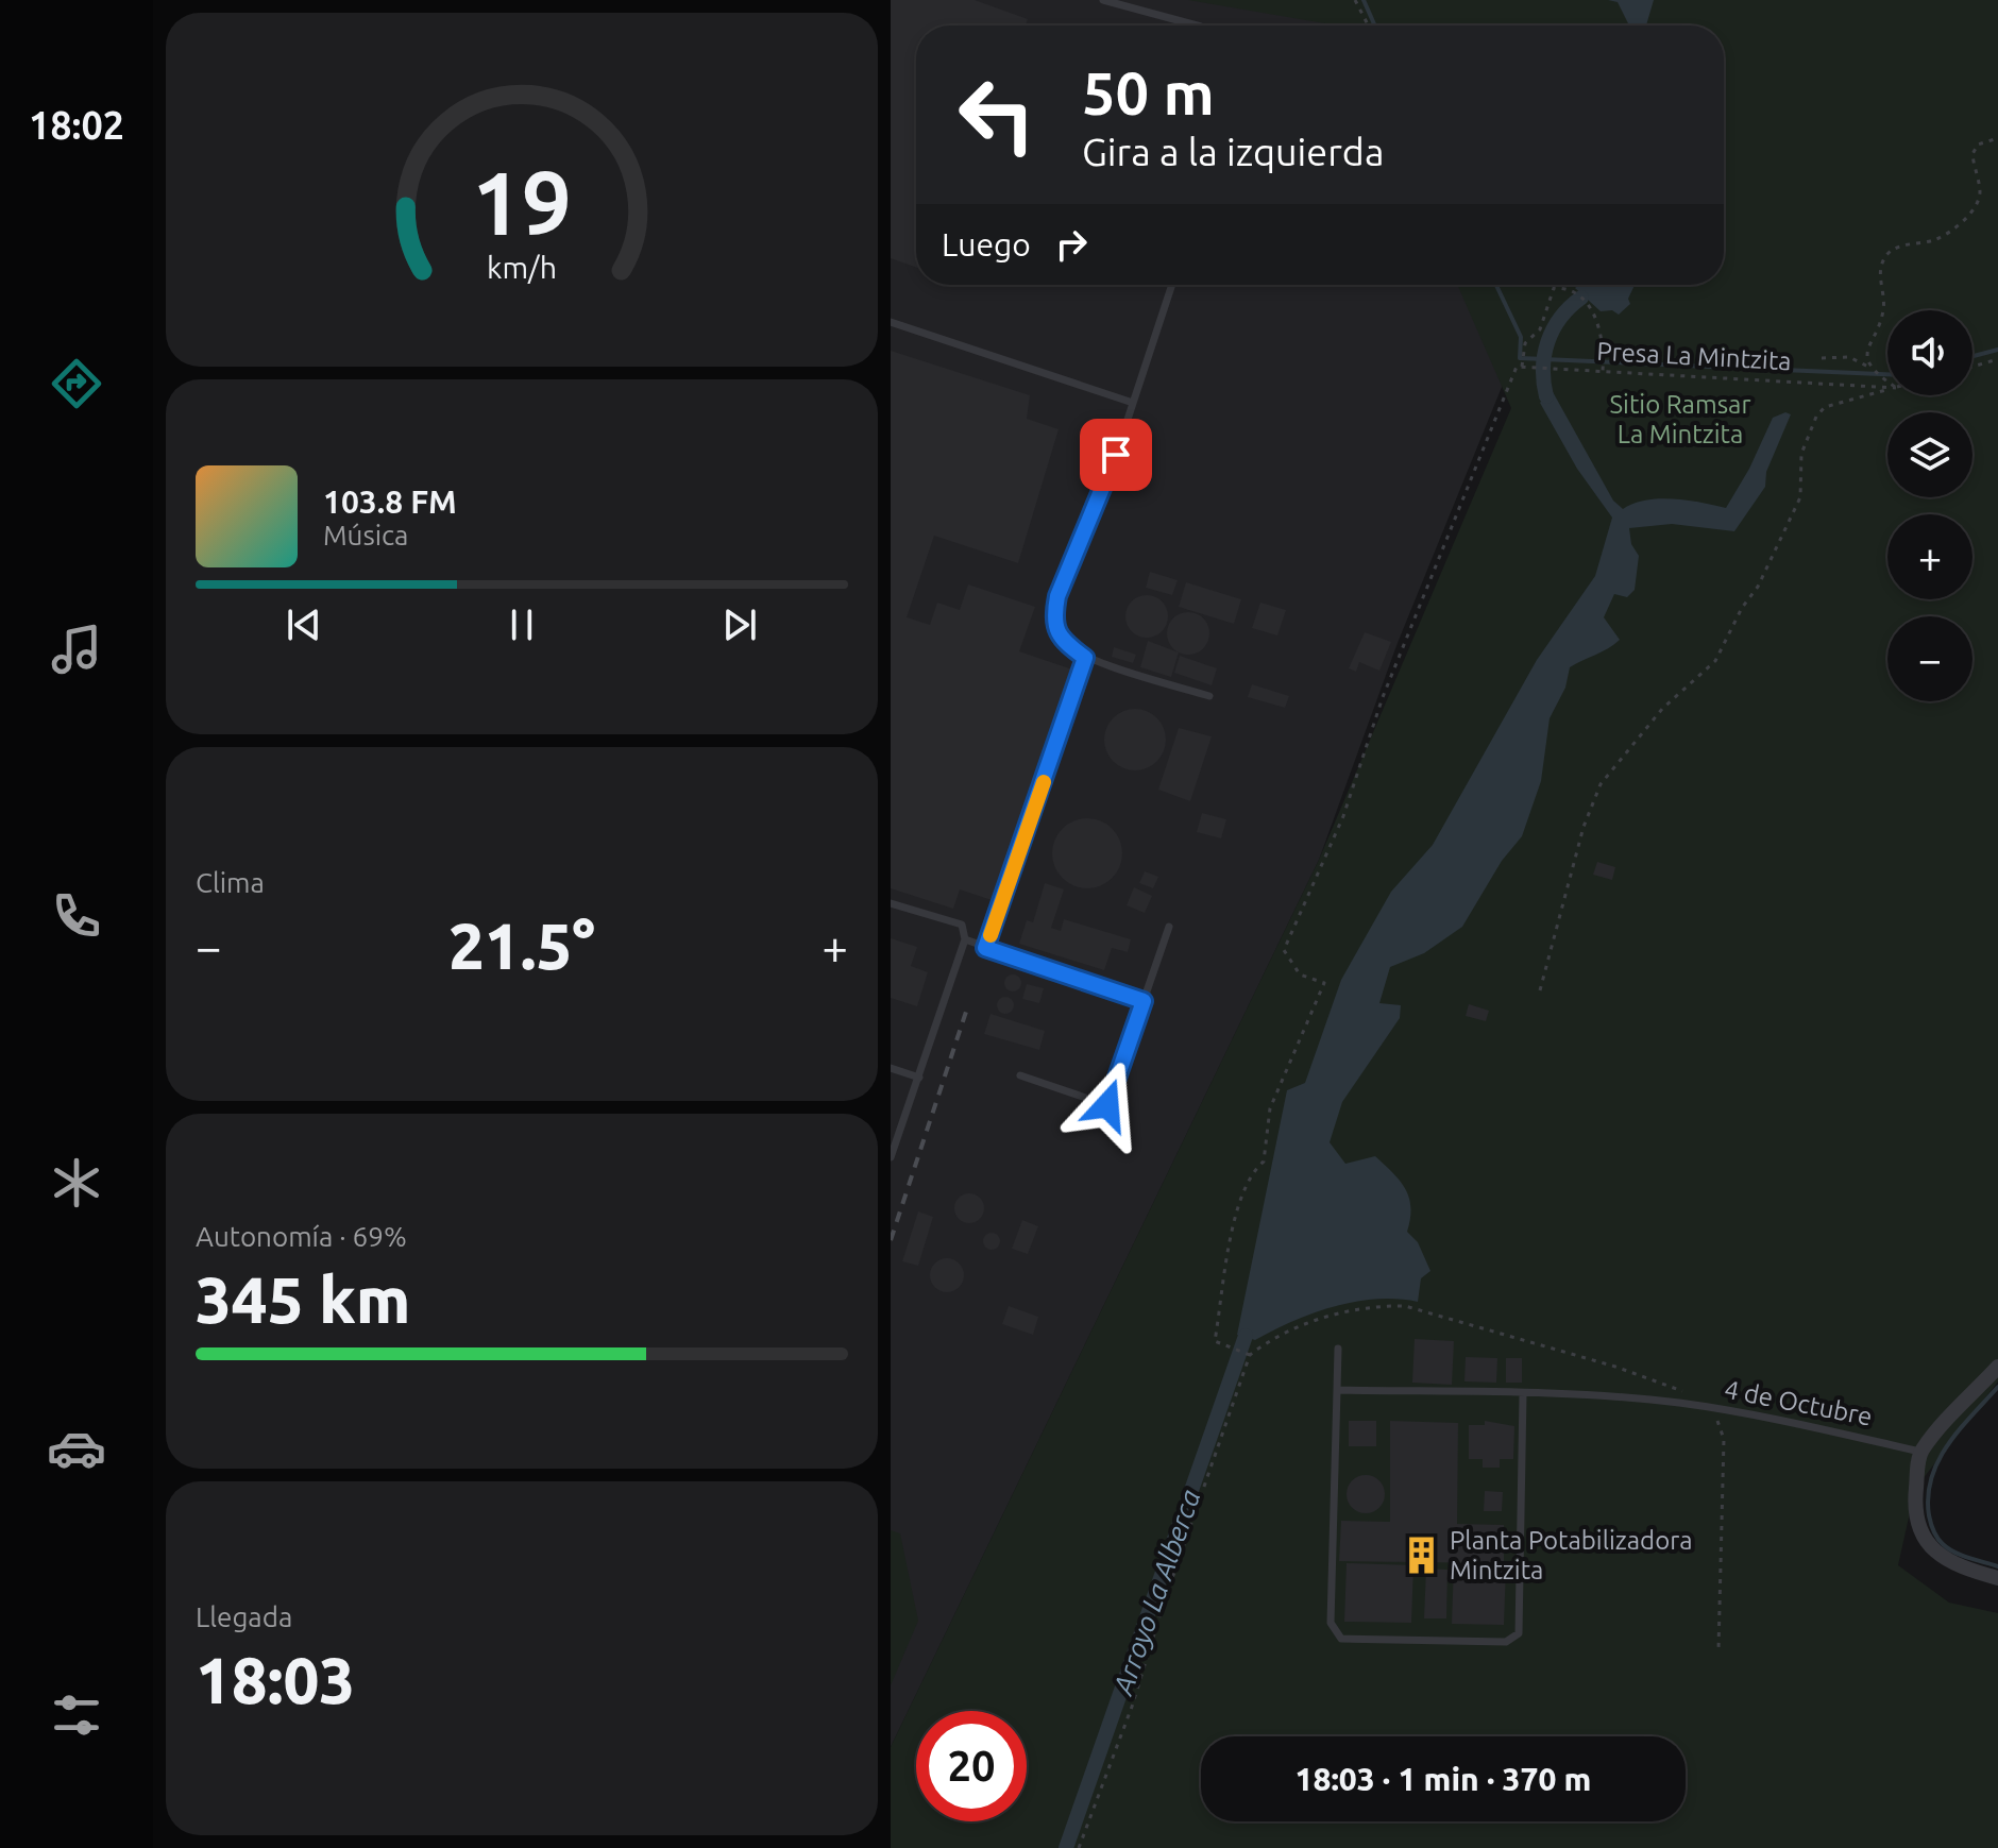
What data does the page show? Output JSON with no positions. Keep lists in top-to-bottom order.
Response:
{
  "streets": {
    "lane": ["4 de Octubre"],
    "path": ["Presa La Mintzita"]
  },
  "water": ["Arroyo La Alberca"],
  "parks": ["Sitio Ramsar La Mintzita"],
  "places": {
    "building": ["Planta Potabilizadora Mintzita"]
  },
  "page": {
    "tabs": "18:02",
    "turn": ["50 m", "Gira a la izquierda"],
    "then": "Luego",
    "map_buttons": ["+", "−"],
    "song": ["103.8 FM", "Música"],
    "tile": [
      "Clima",
      ["Autonomía · 69%", "345 km"],
      ["Llegada", "18:03"]
    ],
    "heat": ["−", "21.5°", "+"],
    "limit": "20",
    "trip": "18:03 · 1 min · 370 m",
    "gauge": ["19", "km/h"]
  }
}
